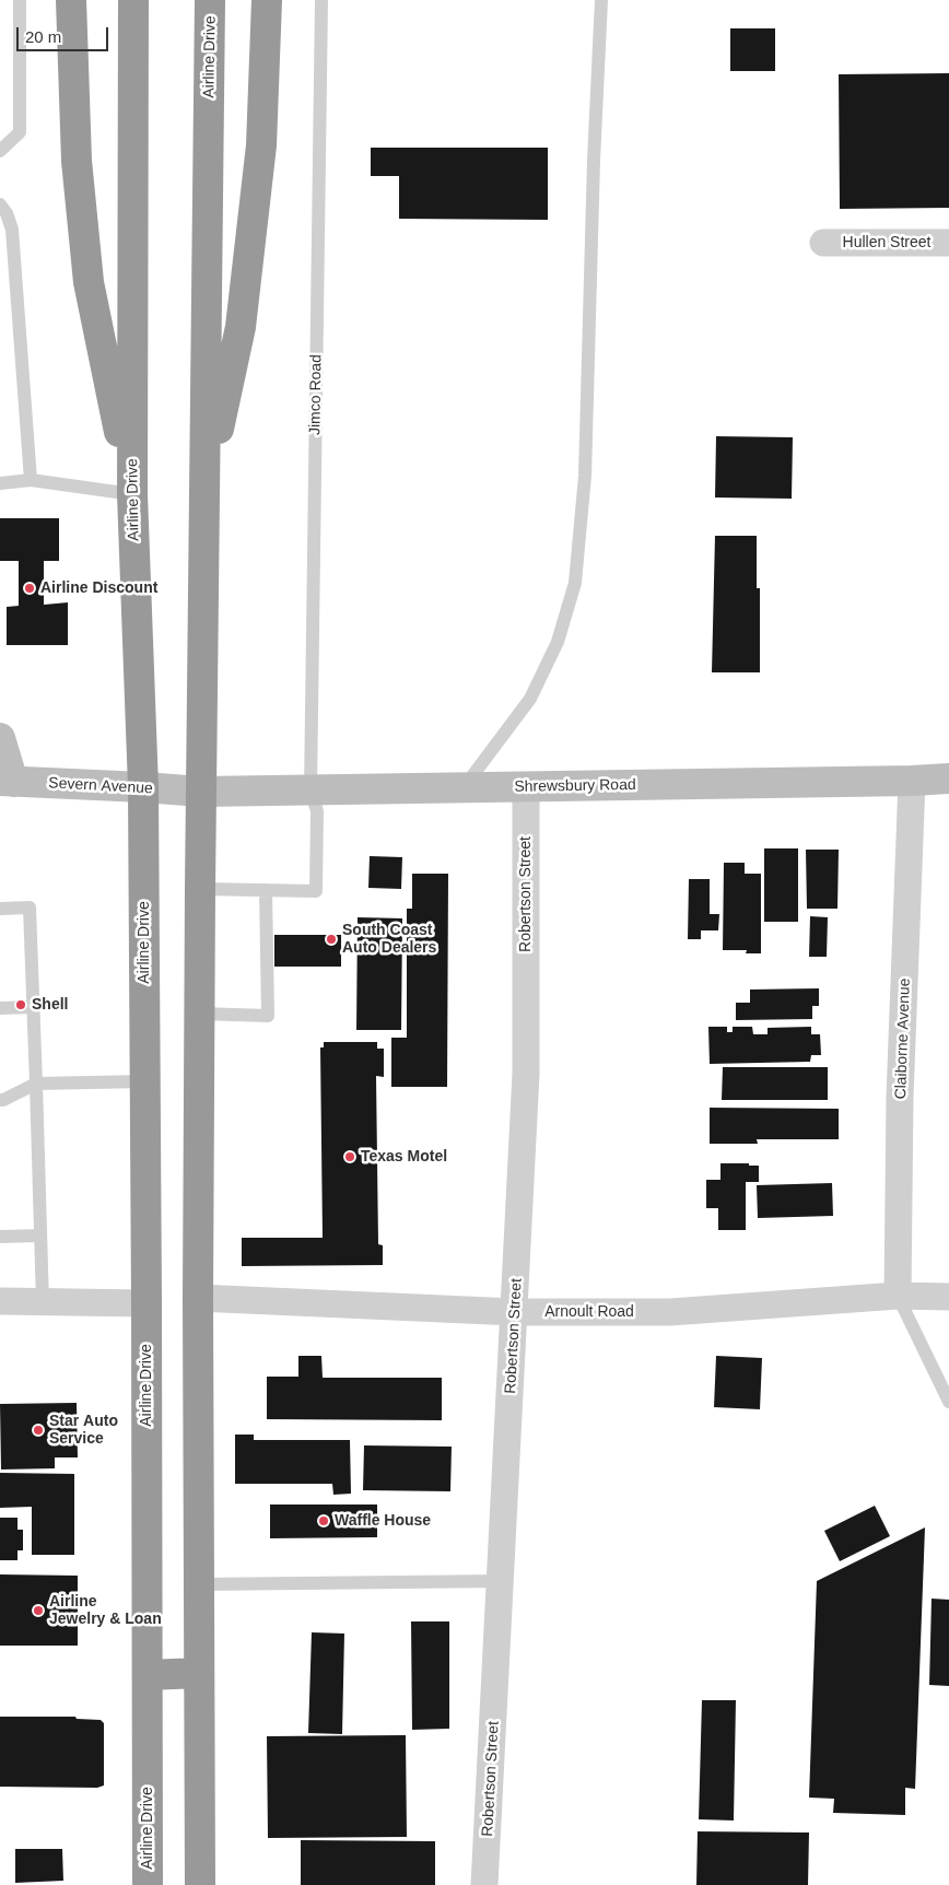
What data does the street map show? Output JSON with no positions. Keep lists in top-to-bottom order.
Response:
{
  "streets": {
    "highway": ["Airline Drive"],
    "street": [
      "Hullen Street",
      "Severn Avenue",
      "Shrewsbury Road",
      "Robertson Street",
      "Claiborne Avenue",
      "Arnoult Road"
    ],
    "lane": ["Jimco Road"]
  },
  "crossings": [
    ["Airline Drive", "Severn Avenue"],
    ["Airline Drive", "Shrewsbury Road"],
    ["Airline Drive", "Arnoult Road"],
    ["Jimco Road", "Shrewsbury Road"],
    ["Severn Avenue", "Shrewsbury Road"],
    ["Shrewsbury Road", "Robertson Street"],
    ["Shrewsbury Road", "Claiborne Avenue"],
    ["Robertson Street", "Arnoult Road"],
    ["Claiborne Avenue", "Arnoult Road"]
  ],
  "places": [
    "Airline Discount",
    "South Coast Auto Dealers",
    "Shell",
    "Texas Motel",
    "Star Auto Service",
    "Waffle House",
    "Airline Jewelry & Loan"
  ],
  "scale_bar": "20 m"
}
